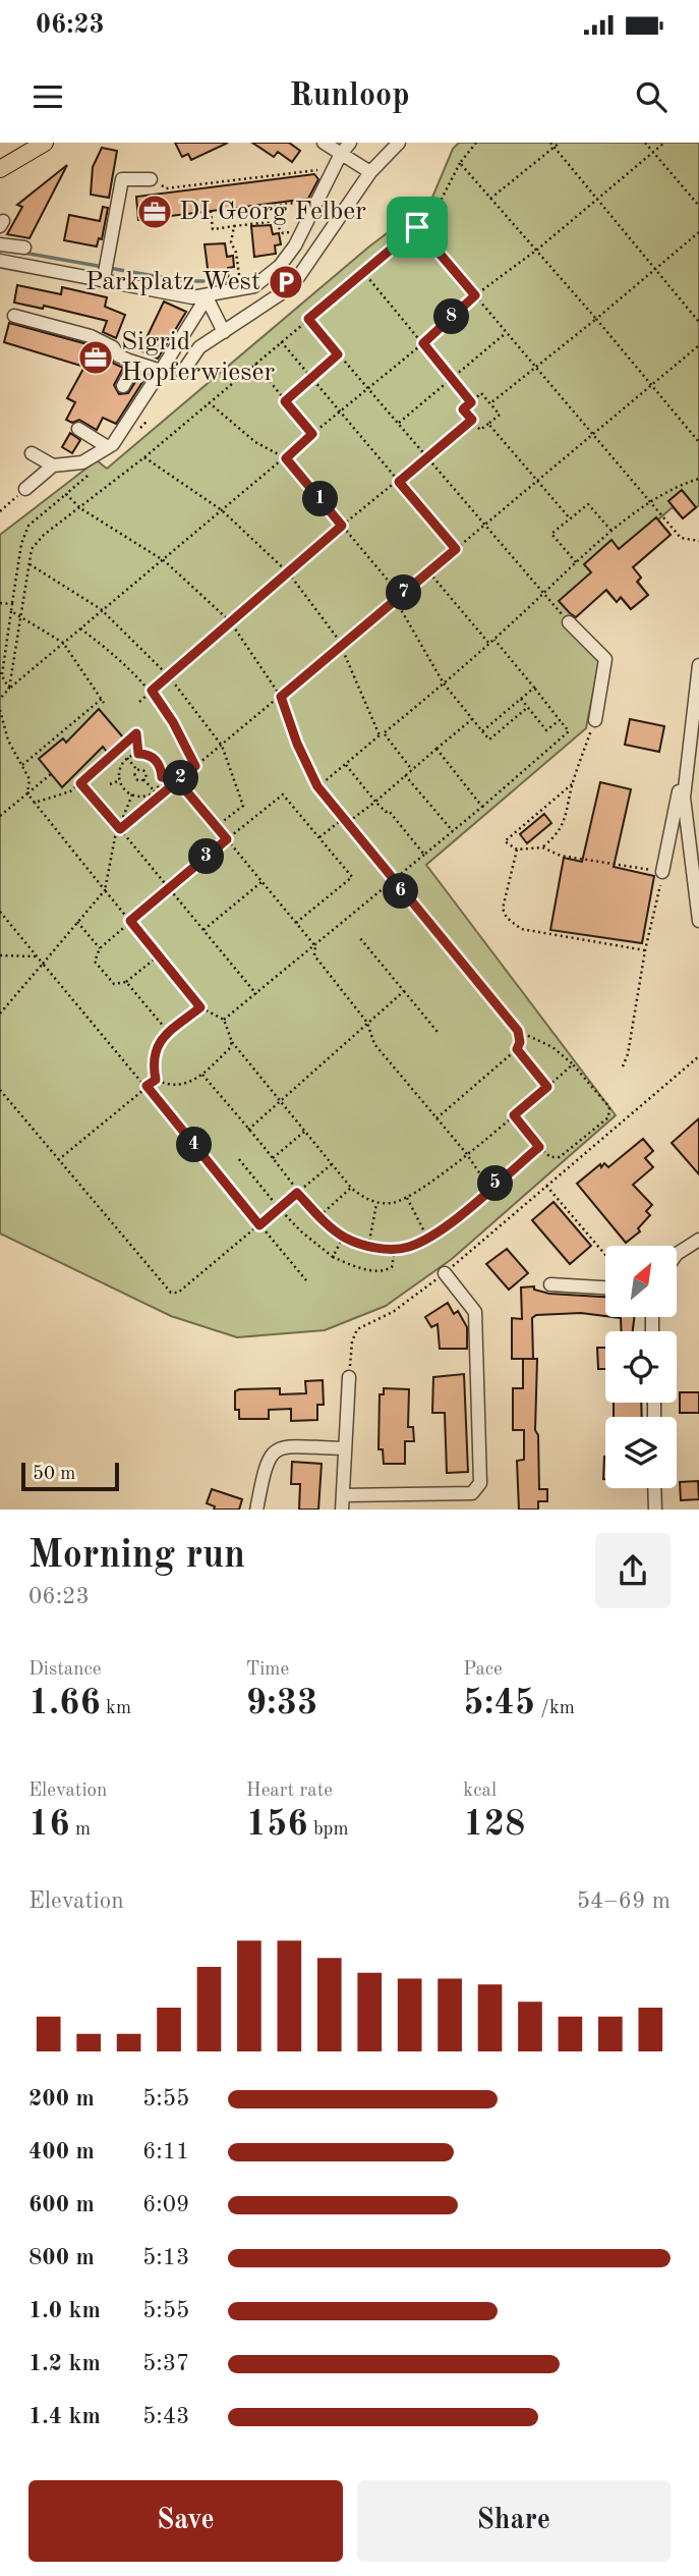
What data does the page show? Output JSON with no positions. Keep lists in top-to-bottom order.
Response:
{
  "places": {
    "office": ["DI Georg Felber", "Sigrid Hopferwieser"],
    "parking": ["Parkplatz West"]
  },
  "scale_bar": "50 m",
  "north": "top right",
  "page": {
    "status": "06:23",
    "header": "Runloop",
    "pins": [
      "8",
      "1",
      "7",
      "2",
      "3",
      "6",
      "4",
      "5"
    ],
    "scale": "50 m",
    "heading": ["Morning run", "06:23"],
    "stats": [
      ["Distance", "1.66 km"],
      ["Time", "9:33"],
      ["Pace", "5:45 /km"],
      ["Elevation", "16 m"],
      ["Heart rate", "156 bpm"],
      ["kcal", "128"]
    ],
    "chart": ["Elevation", "54–69 m"],
    "list": [
      {
        "name": "200 m",
        "note": "5:55"
      },
      {
        "name": "400 m",
        "note": "6:11"
      },
      {
        "name": "600 m",
        "note": "6:09"
      },
      {
        "name": "800 m",
        "note": "5:13"
      },
      {
        "name": "1.0 km",
        "note": "5:55"
      },
      {
        "name": "1.2 km",
        "note": "5:37"
      },
      {
        "name": "1.4 km",
        "note": "5:43"
      }
    ],
    "buttons": ["Save", "Share"]
  }
}
